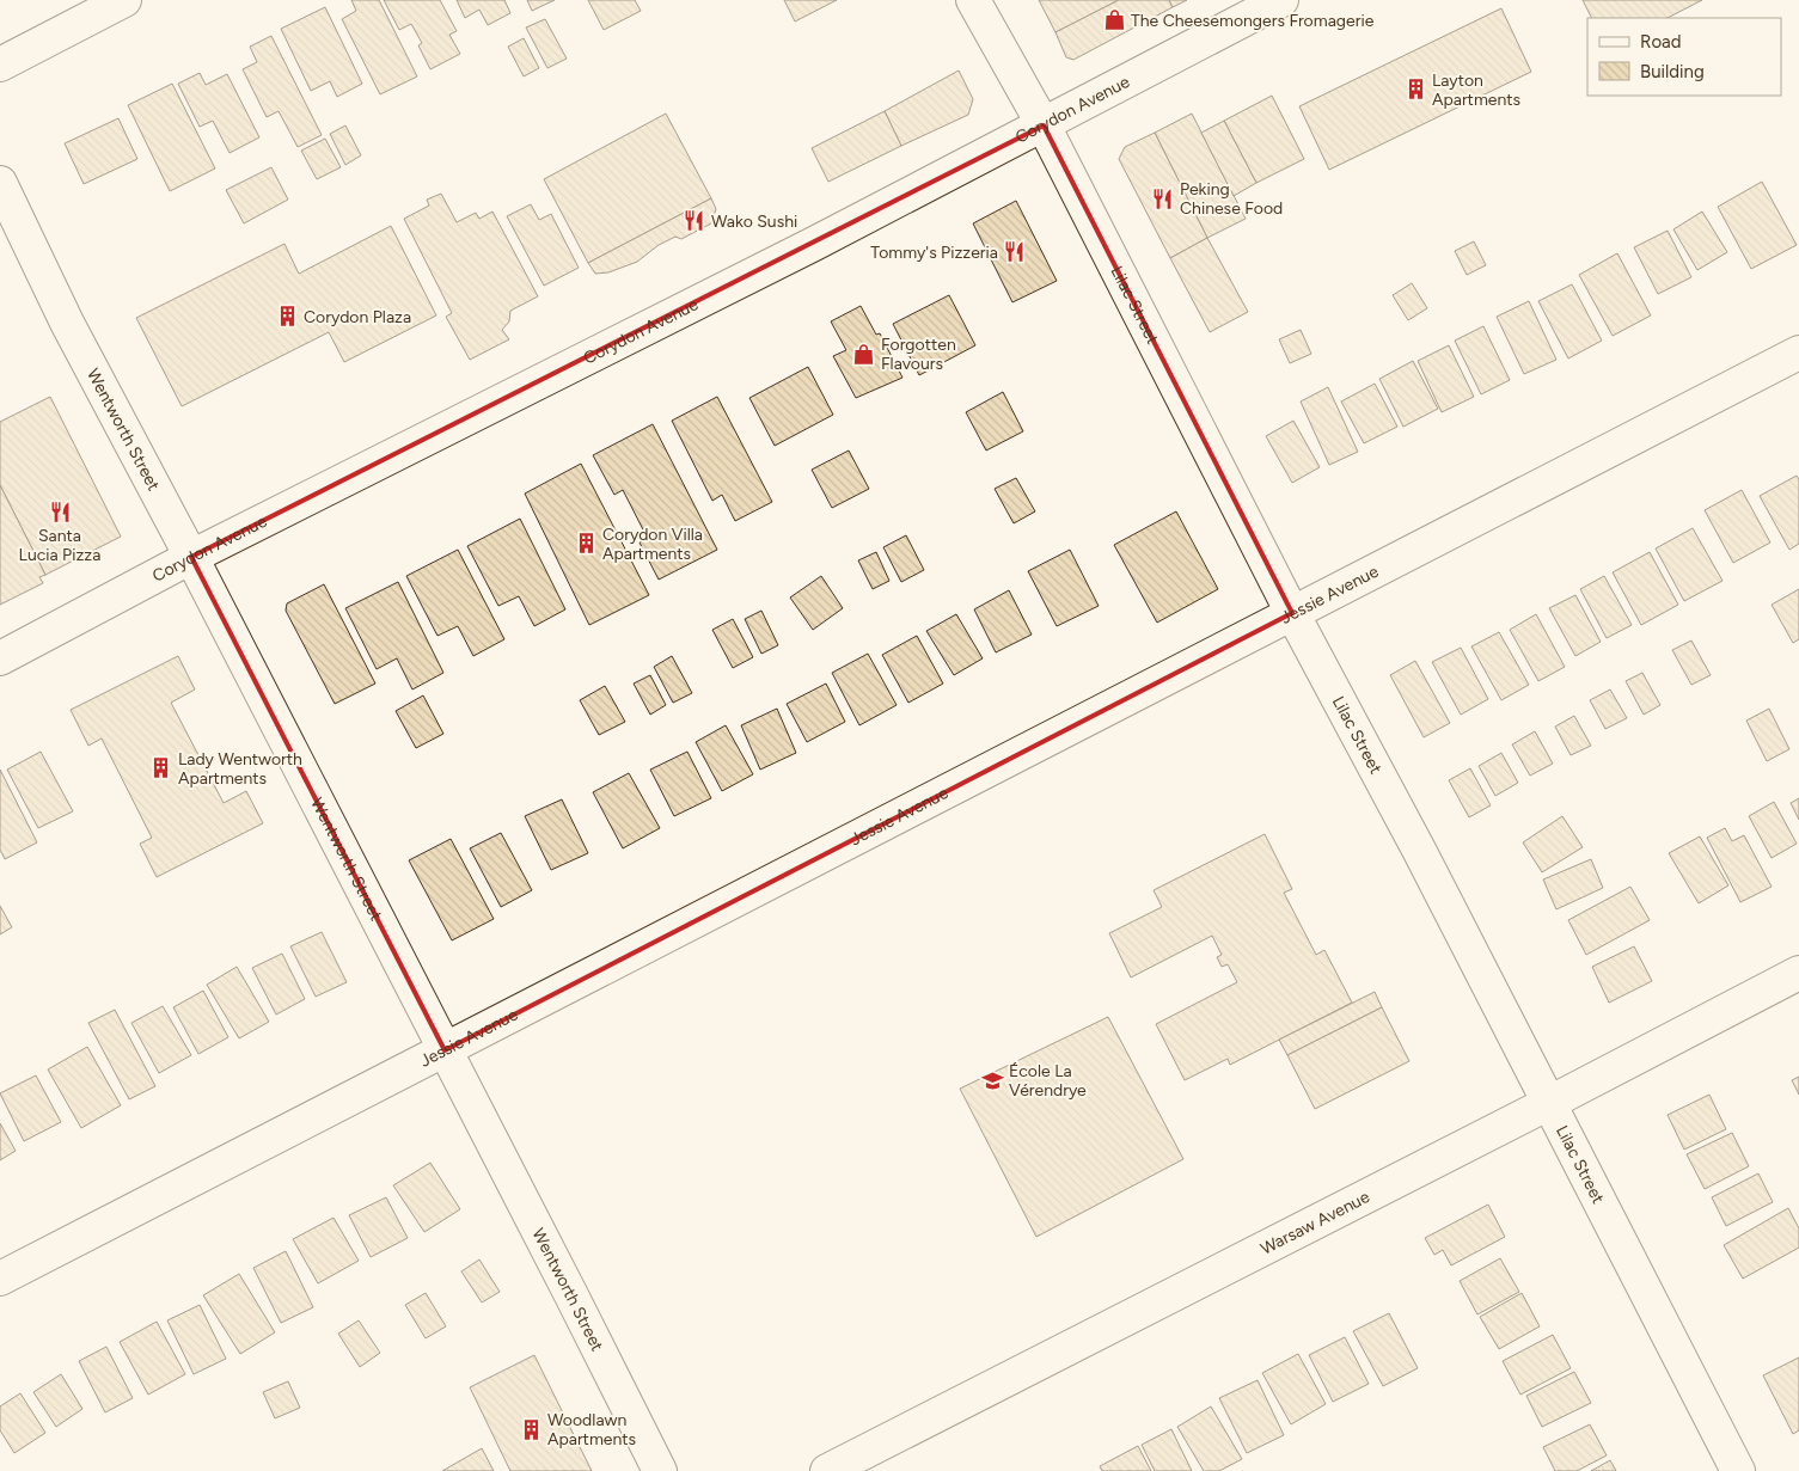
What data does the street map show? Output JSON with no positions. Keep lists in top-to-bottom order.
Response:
{
  "streets": {
    "street": [
      "Corydon Avenue",
      "Lilac Street",
      "Wentworth Street",
      "Jessie Avenue",
      "Warsaw Avenue"
    ]
  },
  "crossings": [
    ["Corydon Avenue", "Lilac Street"],
    ["Corydon Avenue", "Wentworth Street"],
    ["Lilac Street", "Jessie Avenue"],
    ["Lilac Street", "Warsaw Avenue"],
    ["Wentworth Street", "Jessie Avenue"]
  ],
  "places": {
    "shop": ["The Cheesemongers Fromagerie", "Forgotten Flavours"],
    "building": [
      "Layton Apartments",
      "Corydon Plaza",
      "Corydon Villa Apartments",
      "Lady Wentworth Apartments",
      "Woodlawn Apartments"
    ],
    "restaurant": [
      "Peking Chinese Food",
      "Wako Sushi",
      "Tommy's Pizzeria",
      "Santa Lucia Pizza"
    ],
    "school or university": ["École La Vérendrye"]
  },
  "legend": ["Road", "Building"]
}
